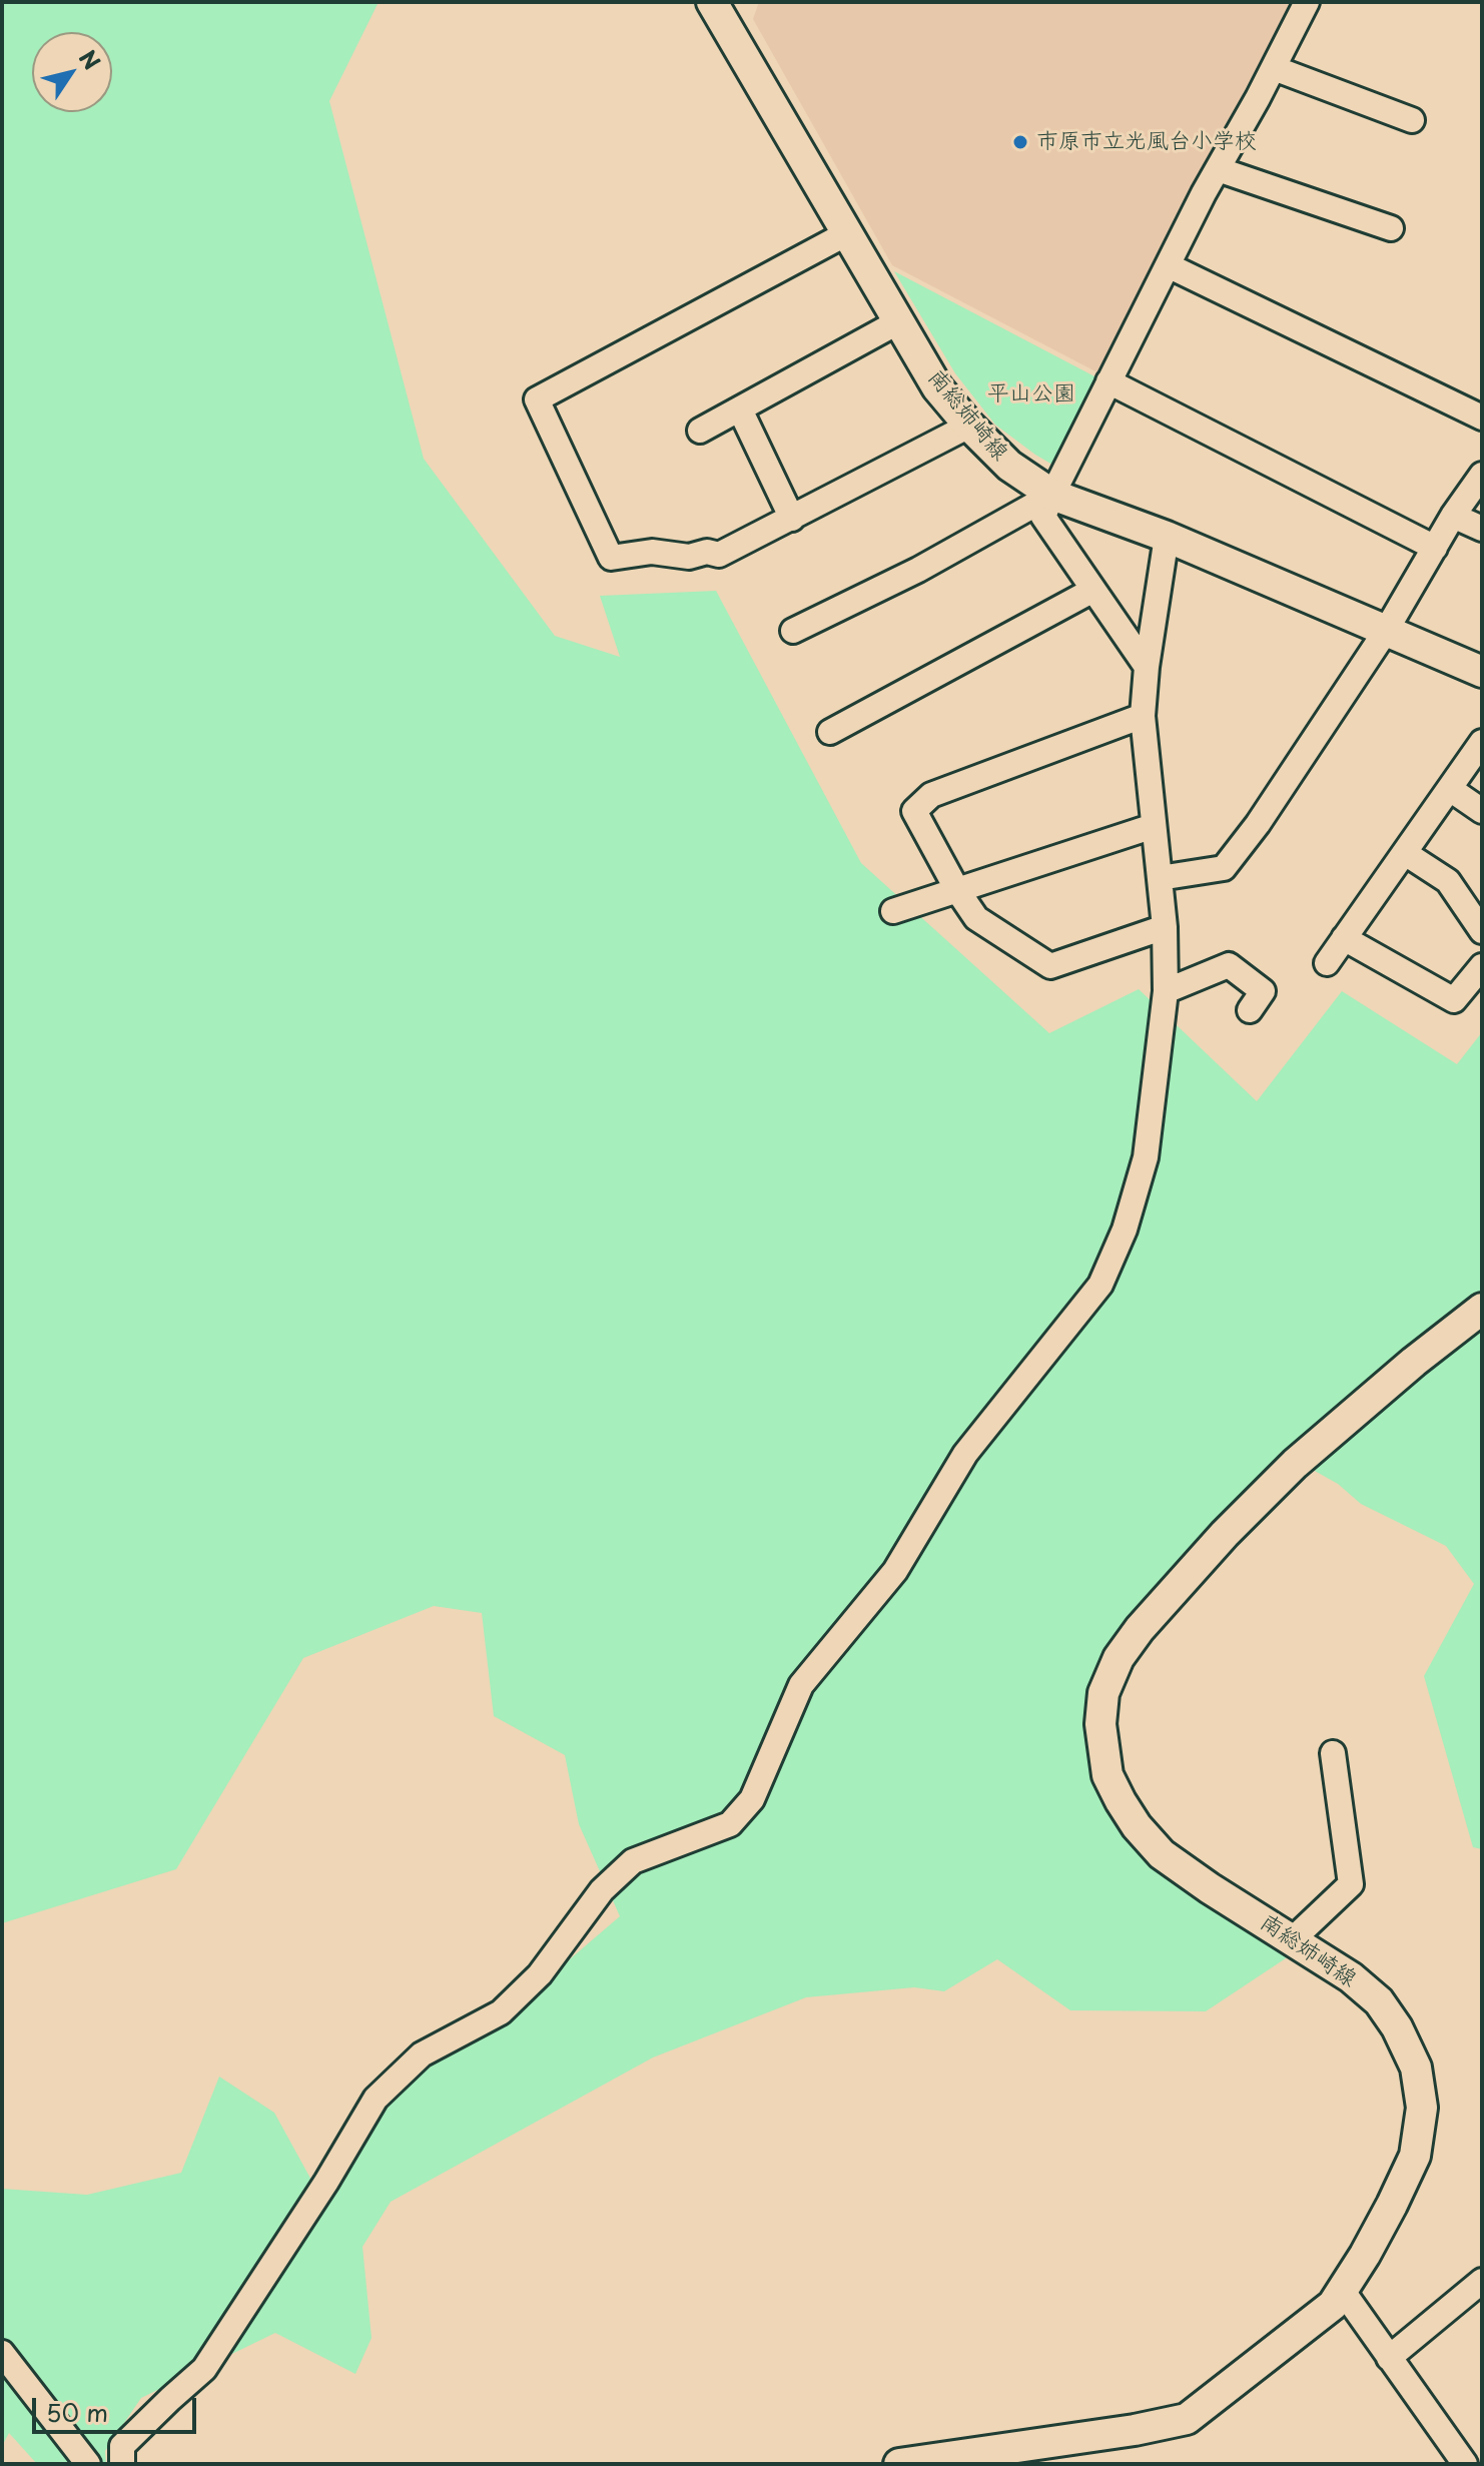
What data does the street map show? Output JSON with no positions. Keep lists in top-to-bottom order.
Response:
{
  "streets": {
    "main road": ["南総姉崎線"]
  },
  "parks": ["平山公園"],
  "places": ["市原市立光風台小学校"],
  "scale_bar": "50 m",
  "north": "top right"
}
